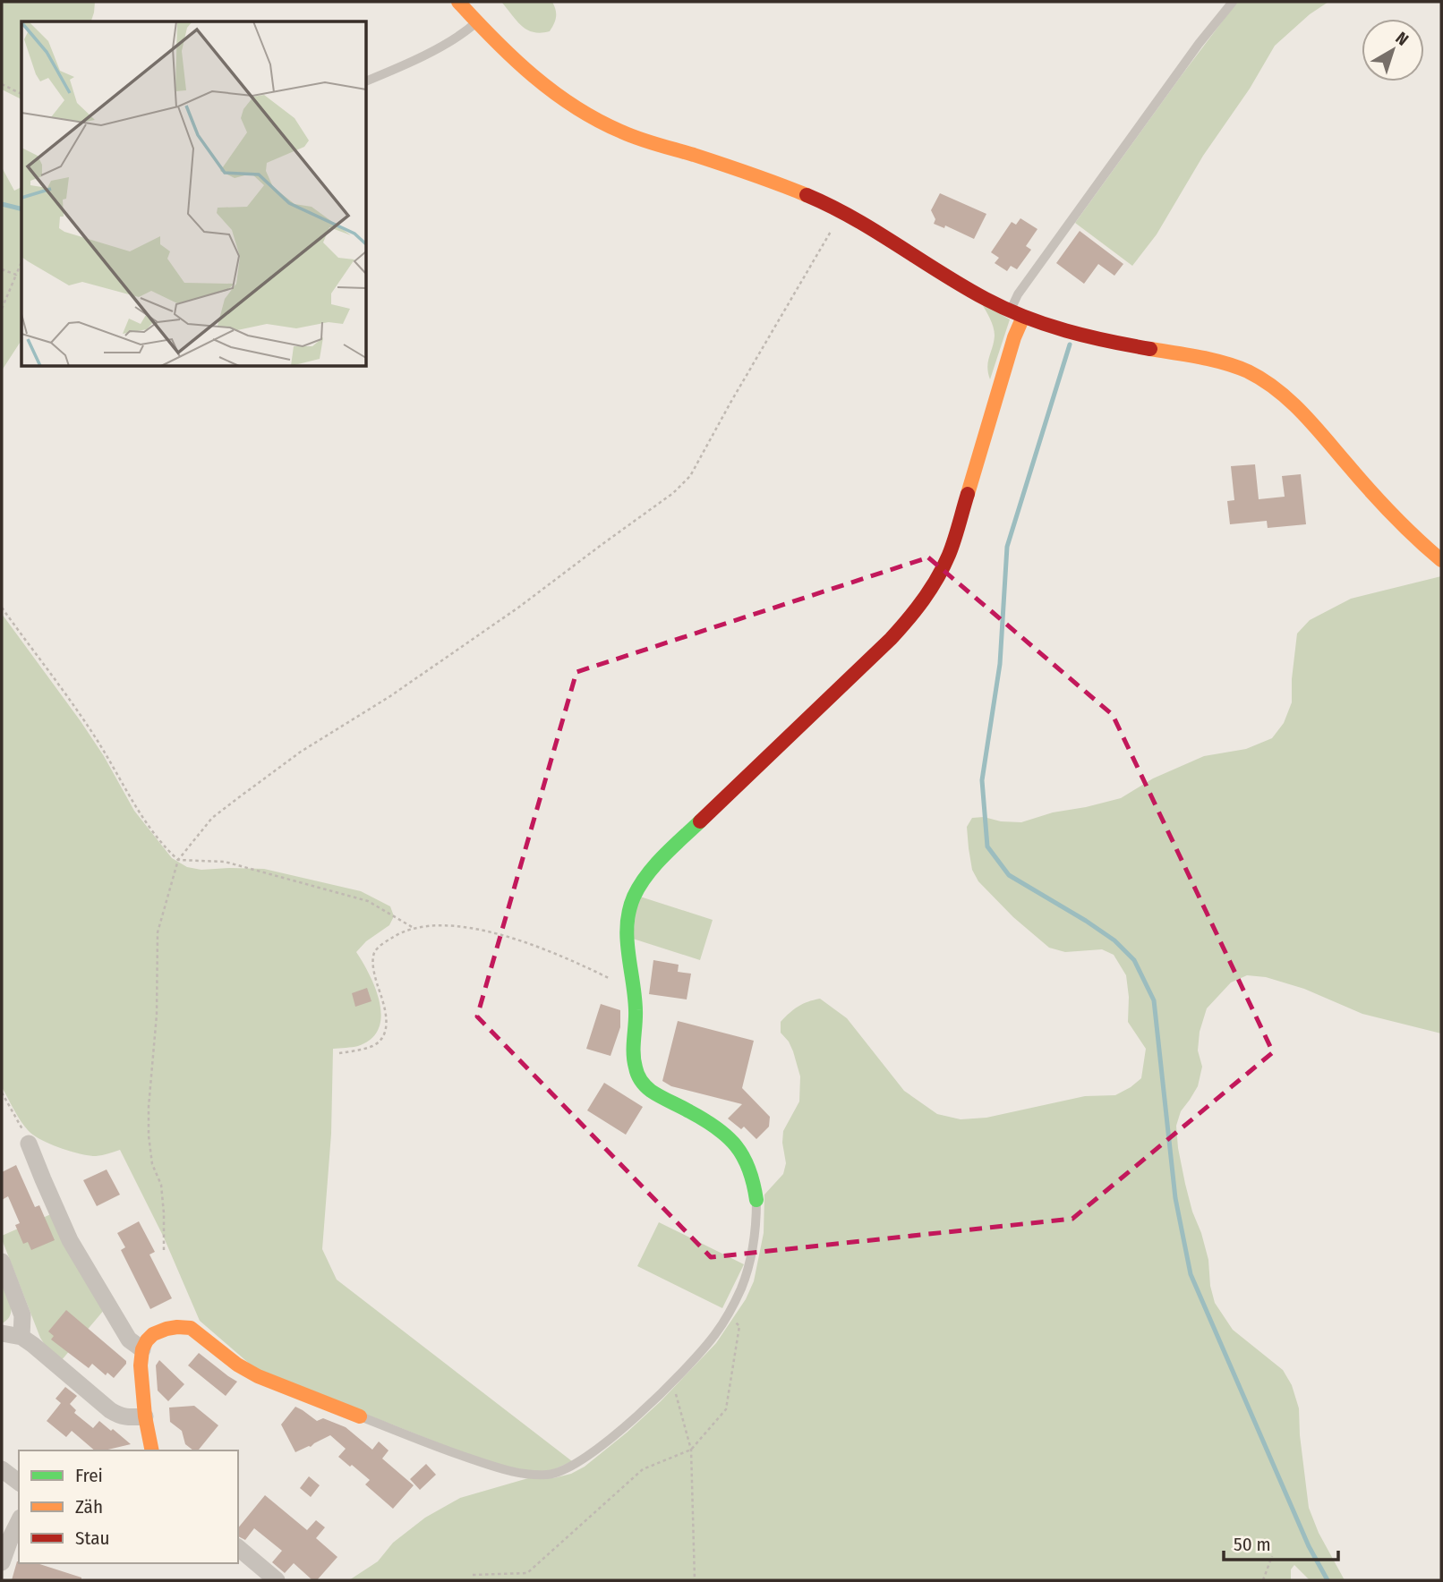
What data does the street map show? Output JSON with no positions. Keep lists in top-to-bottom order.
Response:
{
  "legend": ["Frei", "Zäh", "Stau"],
  "scale_bar": "50 m",
  "north": "top right"
}
